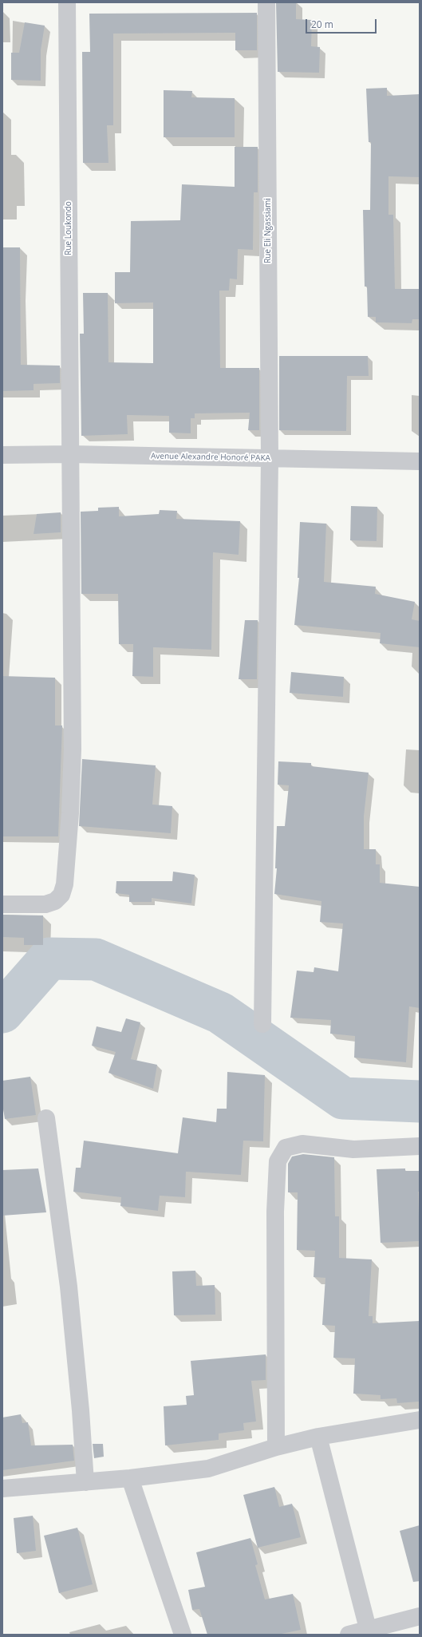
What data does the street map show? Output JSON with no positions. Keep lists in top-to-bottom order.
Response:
{
  "streets": {
    "street": ["Rue Loukondo", "Rue Eli Ngassiami", "Avenue Alexandre Honoré PAKA"]
  },
  "crossings": [
    ["Rue Loukondo", "Avenue Alexandre Honoré PAKA"],
    ["Rue Eli Ngassiami", "Avenue Alexandre Honoré PAKA"]
  ],
  "scale_bar": "20 m"
}
